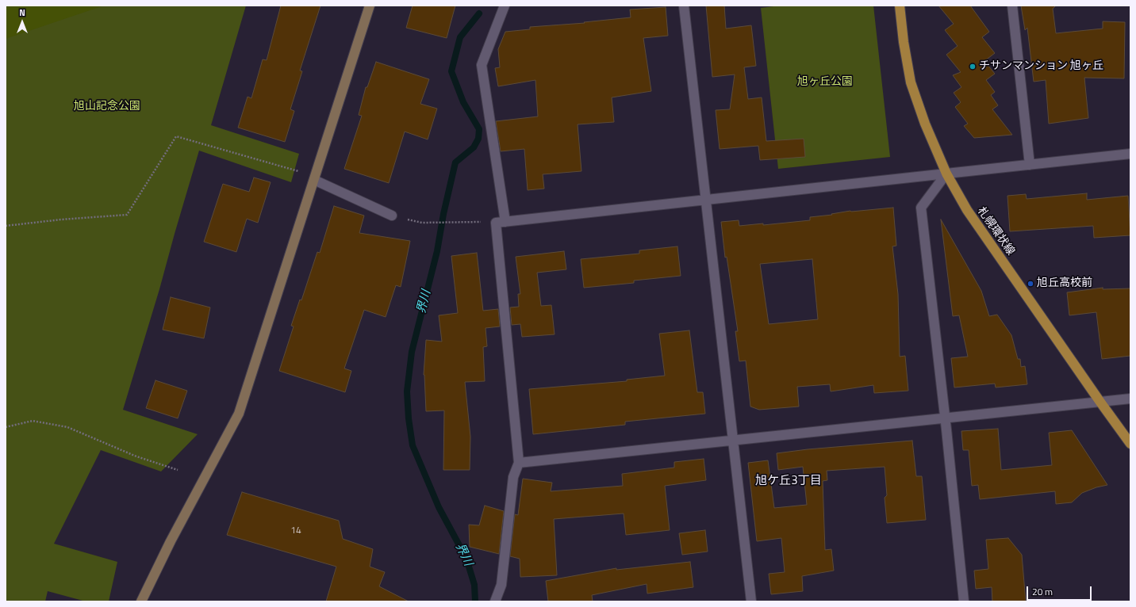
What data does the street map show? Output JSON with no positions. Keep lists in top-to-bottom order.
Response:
{
  "streets": {
    "main road": ["札幌環状線"]
  },
  "districts": ["旭ケ丘3丁目"],
  "water": ["界川"],
  "parks": ["旭ヶ丘公園", "旭山記念公園"],
  "places": ["チサンマンション 旭ヶ丘", "旭丘高校前"],
  "house_numbers": ["14"],
  "scale_bar": "20 m",
  "north": "top"
}
